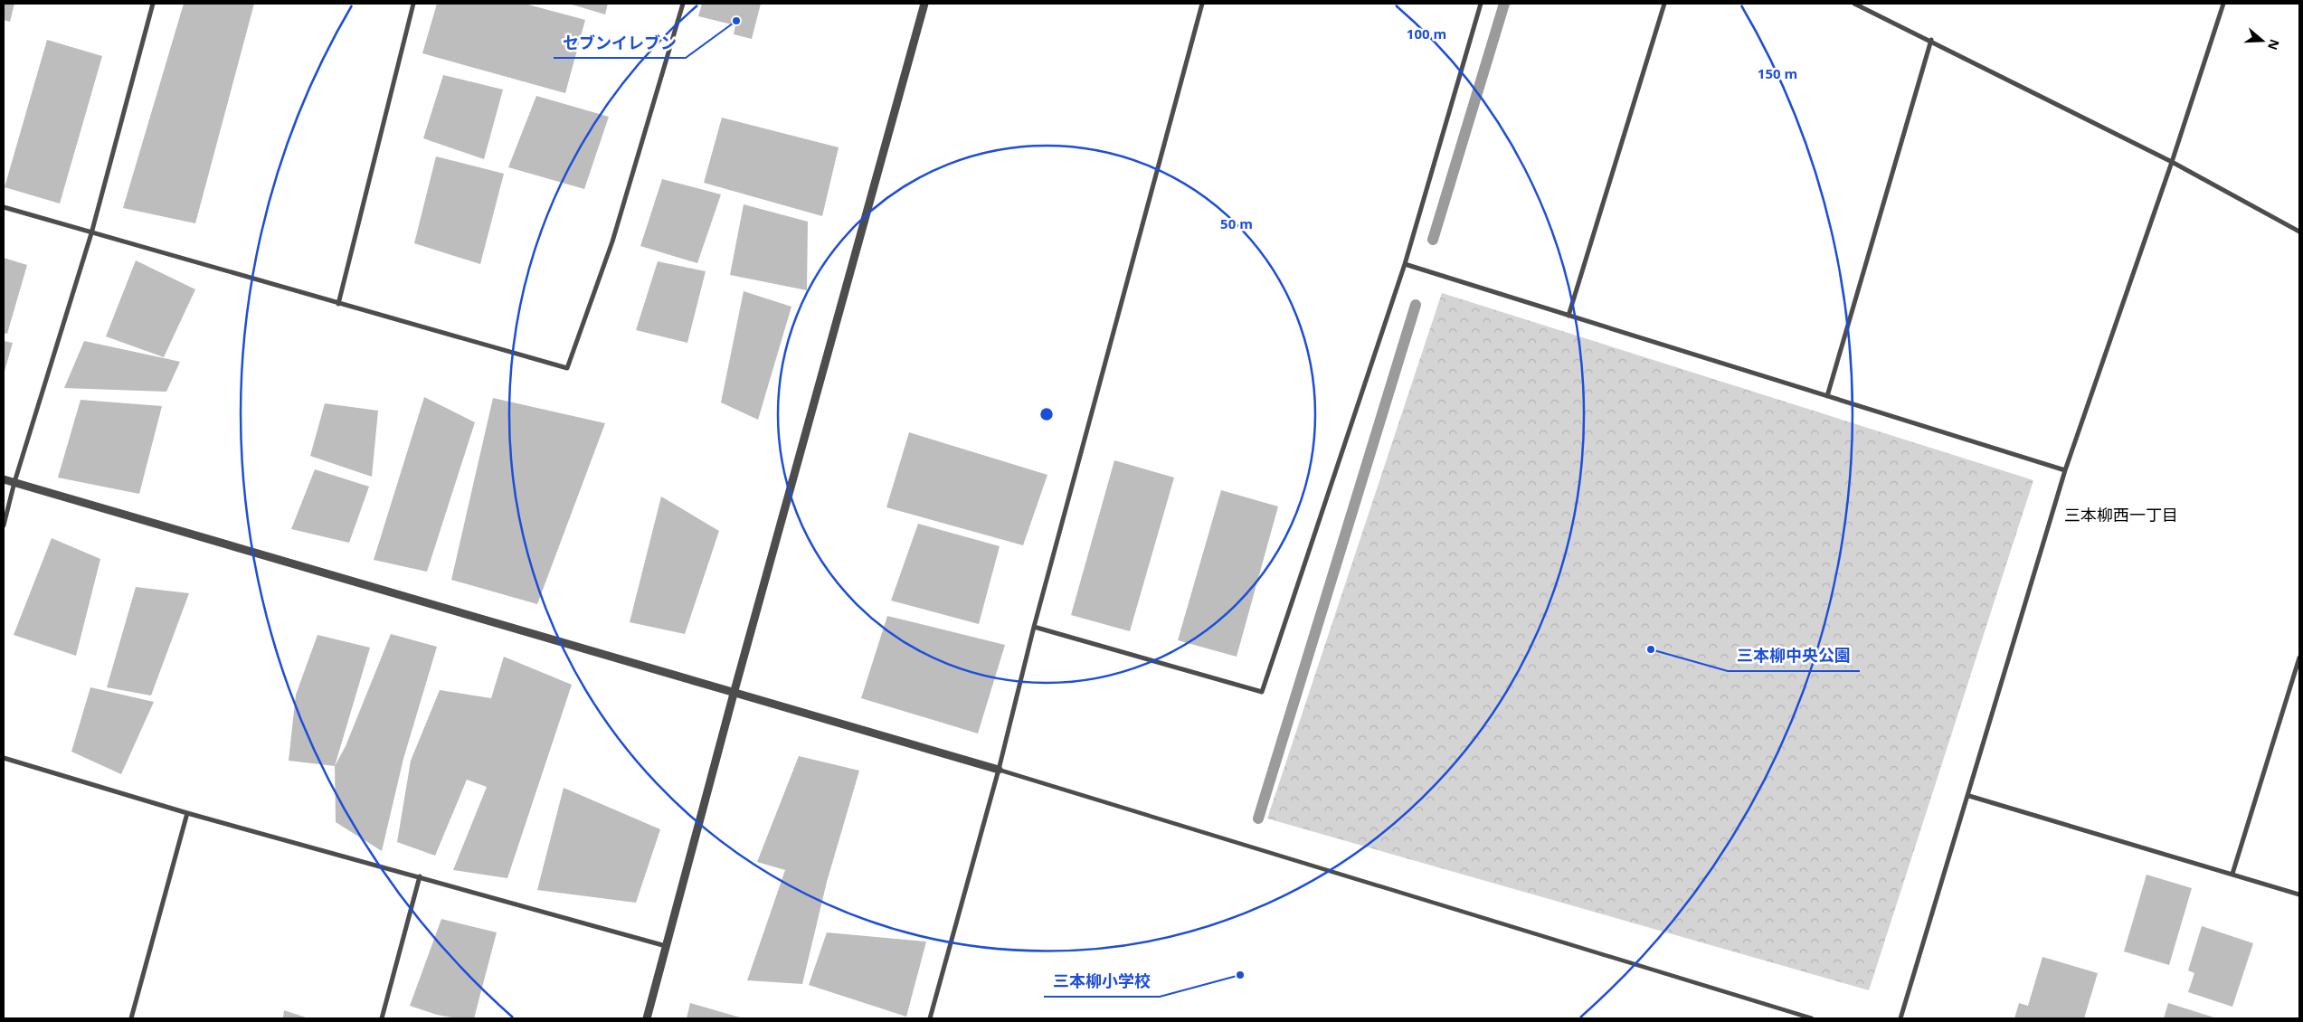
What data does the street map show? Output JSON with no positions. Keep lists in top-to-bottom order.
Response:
{
  "districts": ["三本柳西一丁目"],
  "places": ["セブンイレブン", "三本柳中央公園", "三本柳小学校"],
  "north": "right",
  "rings": ["100 m", "150 m", "50 m"]
}
